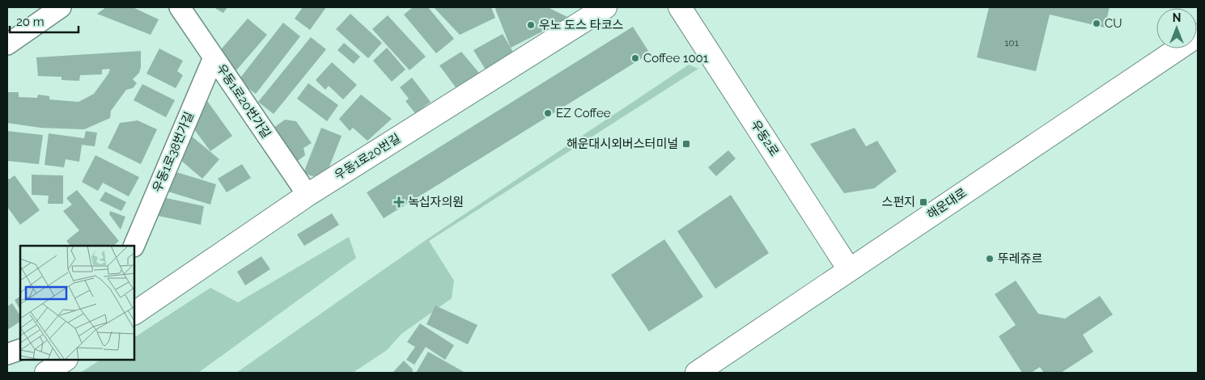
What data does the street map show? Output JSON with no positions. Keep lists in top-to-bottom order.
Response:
{
  "streets": {
    "street": [
      "우동1로20번가길",
      "우동2로",
      "우동1로38번가길",
      "우동1로20번길",
      "해운대로"
    ]
  },
  "crossings": [
    ["우동1로20번가길", "우동1로38번가길"],
    ["우동1로20번가길", "우동1로20번길"],
    ["우동2로", "해운대로"]
  ],
  "places": {
    "other": [
      "CU",
      "우노 도스 타코스",
      "Coffee 1001",
      "EZ Coffee",
      "뚜레쥬르"
    ],
    "transit": ["해운대시외버스터미널", "스펀지"],
    "health": ["녹십자의원"]
  },
  "house_numbers": ["101"],
  "scale_bar": "20 m",
  "north": "top"
}
